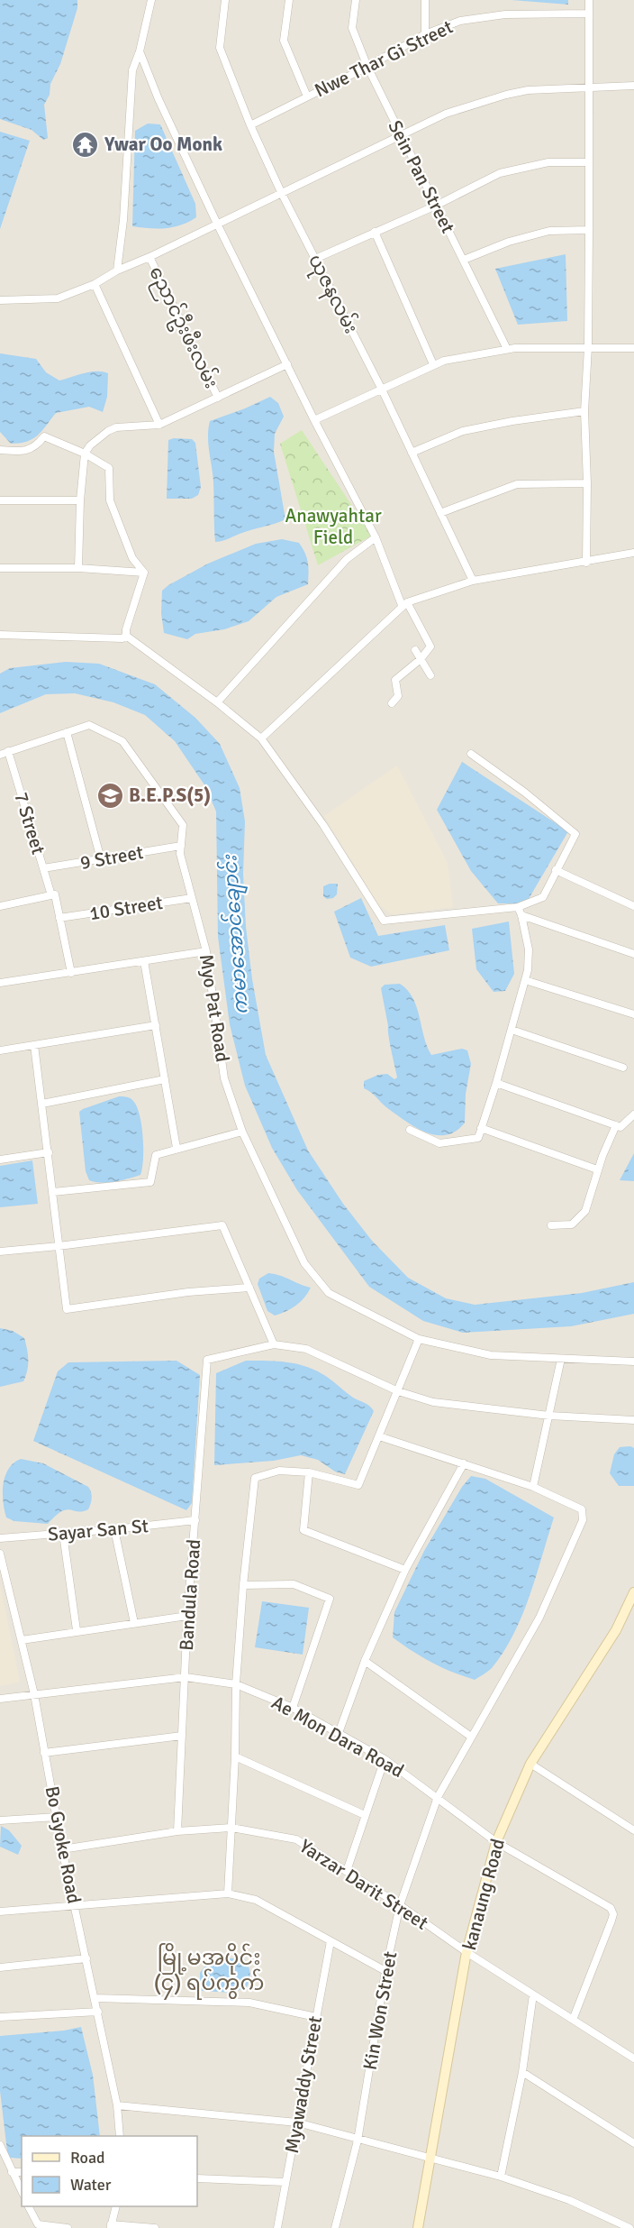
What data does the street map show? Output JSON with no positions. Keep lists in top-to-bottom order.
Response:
{
  "streets": {
    "street": [
      "Nwe Thar Gi Street",
      "Sein Pan Street",
      "ယုဇနလမ်း",
      "ညောင်ဦးဖီးလမ်း",
      "7 Street",
      "9 Street",
      "10 Street",
      "Myo Pat Road",
      "Sayar San St",
      "Bandula Road",
      "Ae Mon Dara Road",
      "Bo Gyoke Road",
      "Yarzar Darit Street",
      "kanaung Road",
      "Kin Won Street",
      "Myawaddy Street"
    ]
  },
  "crossings": [
    ["Nwe Thar Gi Street", "Sein Pan Street"],
    ["Nwe Thar Gi Street", "ယုဇနလမ်း"],
    ["7 Street", "9 Street"],
    ["7 Street", "10 Street"],
    ["7 Street", "Myo Pat Road"],
    ["9 Street", "Myo Pat Road"],
    ["10 Street", "Myo Pat Road"],
    ["Sayar San St", "Bandula Road"],
    ["Bandula Road", "Ae Mon Dara Road"],
    ["Bandula Road", "Yarzar Darit Street"],
    ["Ae Mon Dara Road", "Bo Gyoke Road"],
    ["Ae Mon Dara Road", "Yarzar Darit Street"],
    ["Ae Mon Dara Road", "kanaung Road"],
    ["Ae Mon Dara Road", "Kin Won Street"],
    ["Bo Gyoke Road", "Yarzar Darit Street"],
    ["Yarzar Darit Street", "kanaung Road"],
    ["Yarzar Darit Street", "Kin Won Street"]
  ],
  "districts": ["မြို့မအပိုင်း (၄) ရပ်ကွက်"],
  "water": ["ကမာအောင်ချောင်း"],
  "parks": ["Anawyahtar Field"],
  "places": {
    "temple": ["Ywar Oo Monk"],
    "school or university": ["B.E.P.S(5)"]
  },
  "legend": ["Road", "Water"]
}
